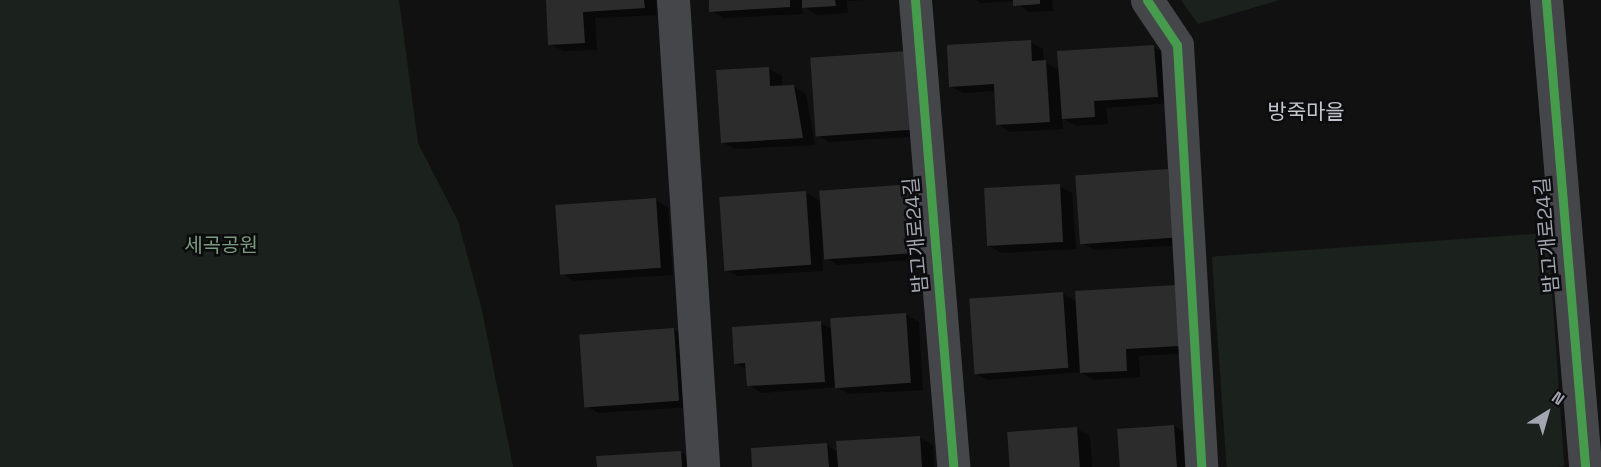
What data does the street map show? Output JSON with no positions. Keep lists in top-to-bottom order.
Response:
{
  "streets": {
    "street": ["밤고개로24길"]
  },
  "districts": ["방죽마을"],
  "parks": ["세곡공원"],
  "north": "top right"
}
